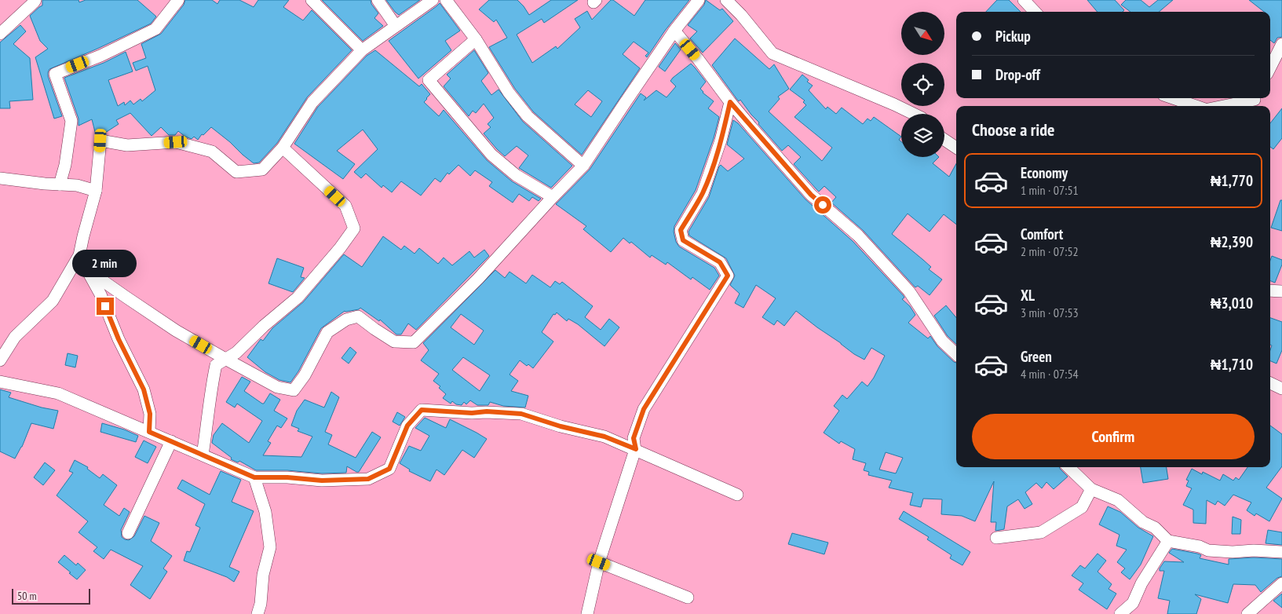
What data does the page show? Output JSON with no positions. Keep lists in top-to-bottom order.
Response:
{
  "scale_bar": "50 m",
  "north": "bottom right",
  "page": {
    "banner": ["Pickup", "Drop-off"],
    "heading": "Choose a ride",
    "list": [
      {
        "name": "Economy",
        "note": "1 min · 07:51",
        "value": "₦1,770"
      },
      {
        "name": "Comfort",
        "note": "2 min · 07:52",
        "value": "₦2,390"
      },
      {
        "name": "XL",
        "note": "3 min · 07:53",
        "value": "₦3,010"
      },
      {
        "name": "Green",
        "note": "4 min · 07:54",
        "value": "₦1,710"
      }
    ],
    "bubble": "2 min",
    "buttons": "Confirm",
    "scale": "50 m"
  }
}
